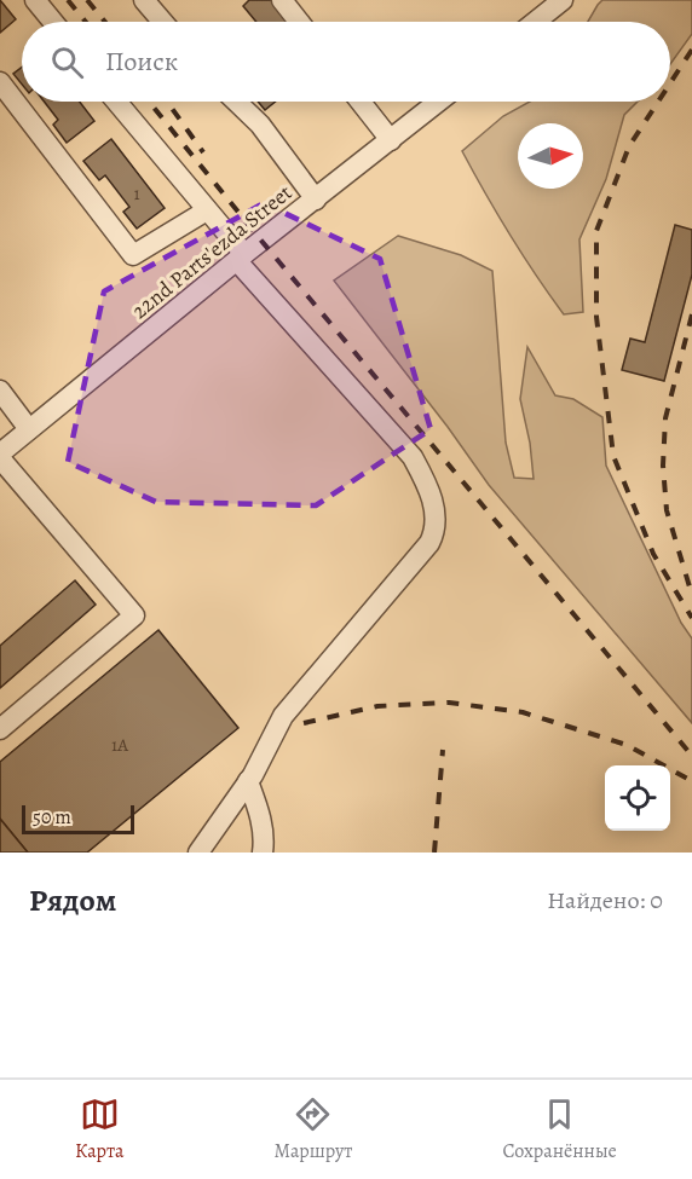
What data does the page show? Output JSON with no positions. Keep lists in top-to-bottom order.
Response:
{
  "streets": {
    "street": ["22nd Parts'ezda Street"]
  },
  "house_numbers": ["1", "1А"],
  "scale_bar": "50 m",
  "north": "right",
  "page": {
    "search": "Поиск",
    "scale": "50 m",
    "heading": ["Рядом", "Найдено: 0"],
    "nav": ["Карта", "Маршрут", "Сохранённые"]
  }
}
